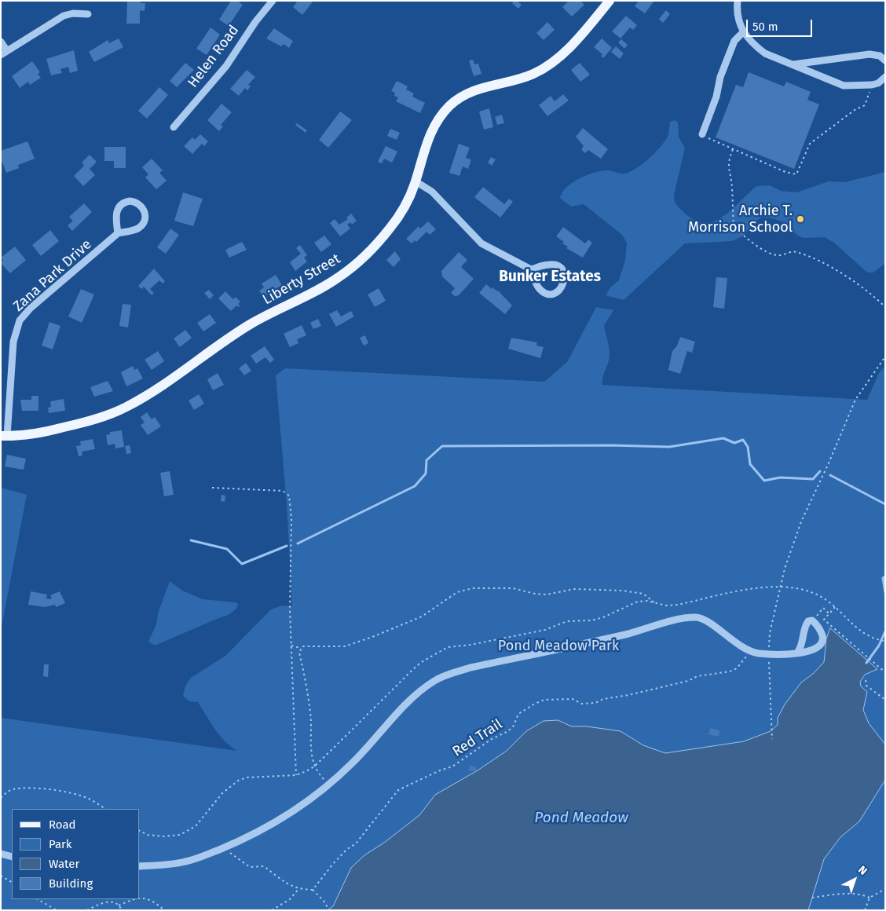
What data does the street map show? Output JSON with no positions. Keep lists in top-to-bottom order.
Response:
{
  "streets": {
    "main road": ["Liberty Street"],
    "street": ["Helen Road", "Zana Park Drive"],
    "path": ["Red Trail"]
  },
  "crossings": [
    ["Zana Park Drive", "Liberty Street"]
  ],
  "districts": ["Bunker Estates"],
  "water": ["Pond Meadow"],
  "parks": ["Pond Meadow Park"],
  "places": ["Archie T. Morrison School"],
  "legend": [
    "Road",
    "Park",
    "Water",
    "Building"
  ],
  "scale_bar": "50 m",
  "north": "top right"
}
